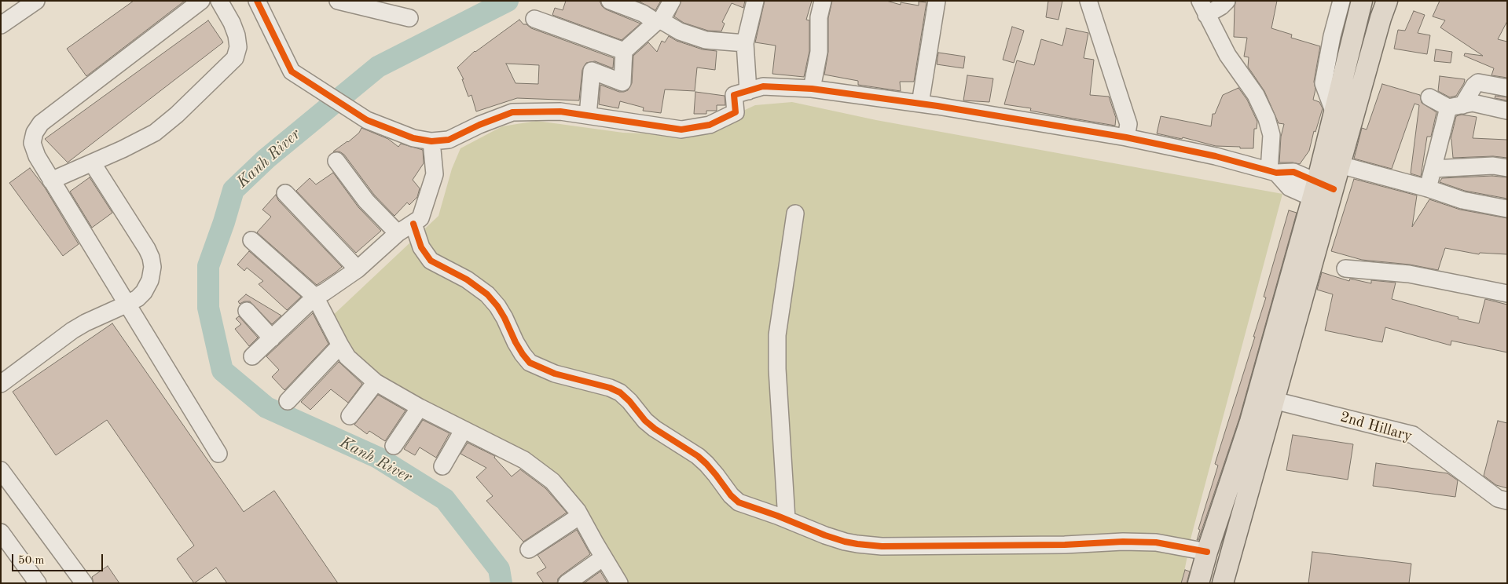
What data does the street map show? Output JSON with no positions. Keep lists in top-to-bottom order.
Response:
{
  "streets": {
    "street": ["2nd Hillary"]
  },
  "water": ["Kanh River"],
  "scale_bar": "50 m"
}
